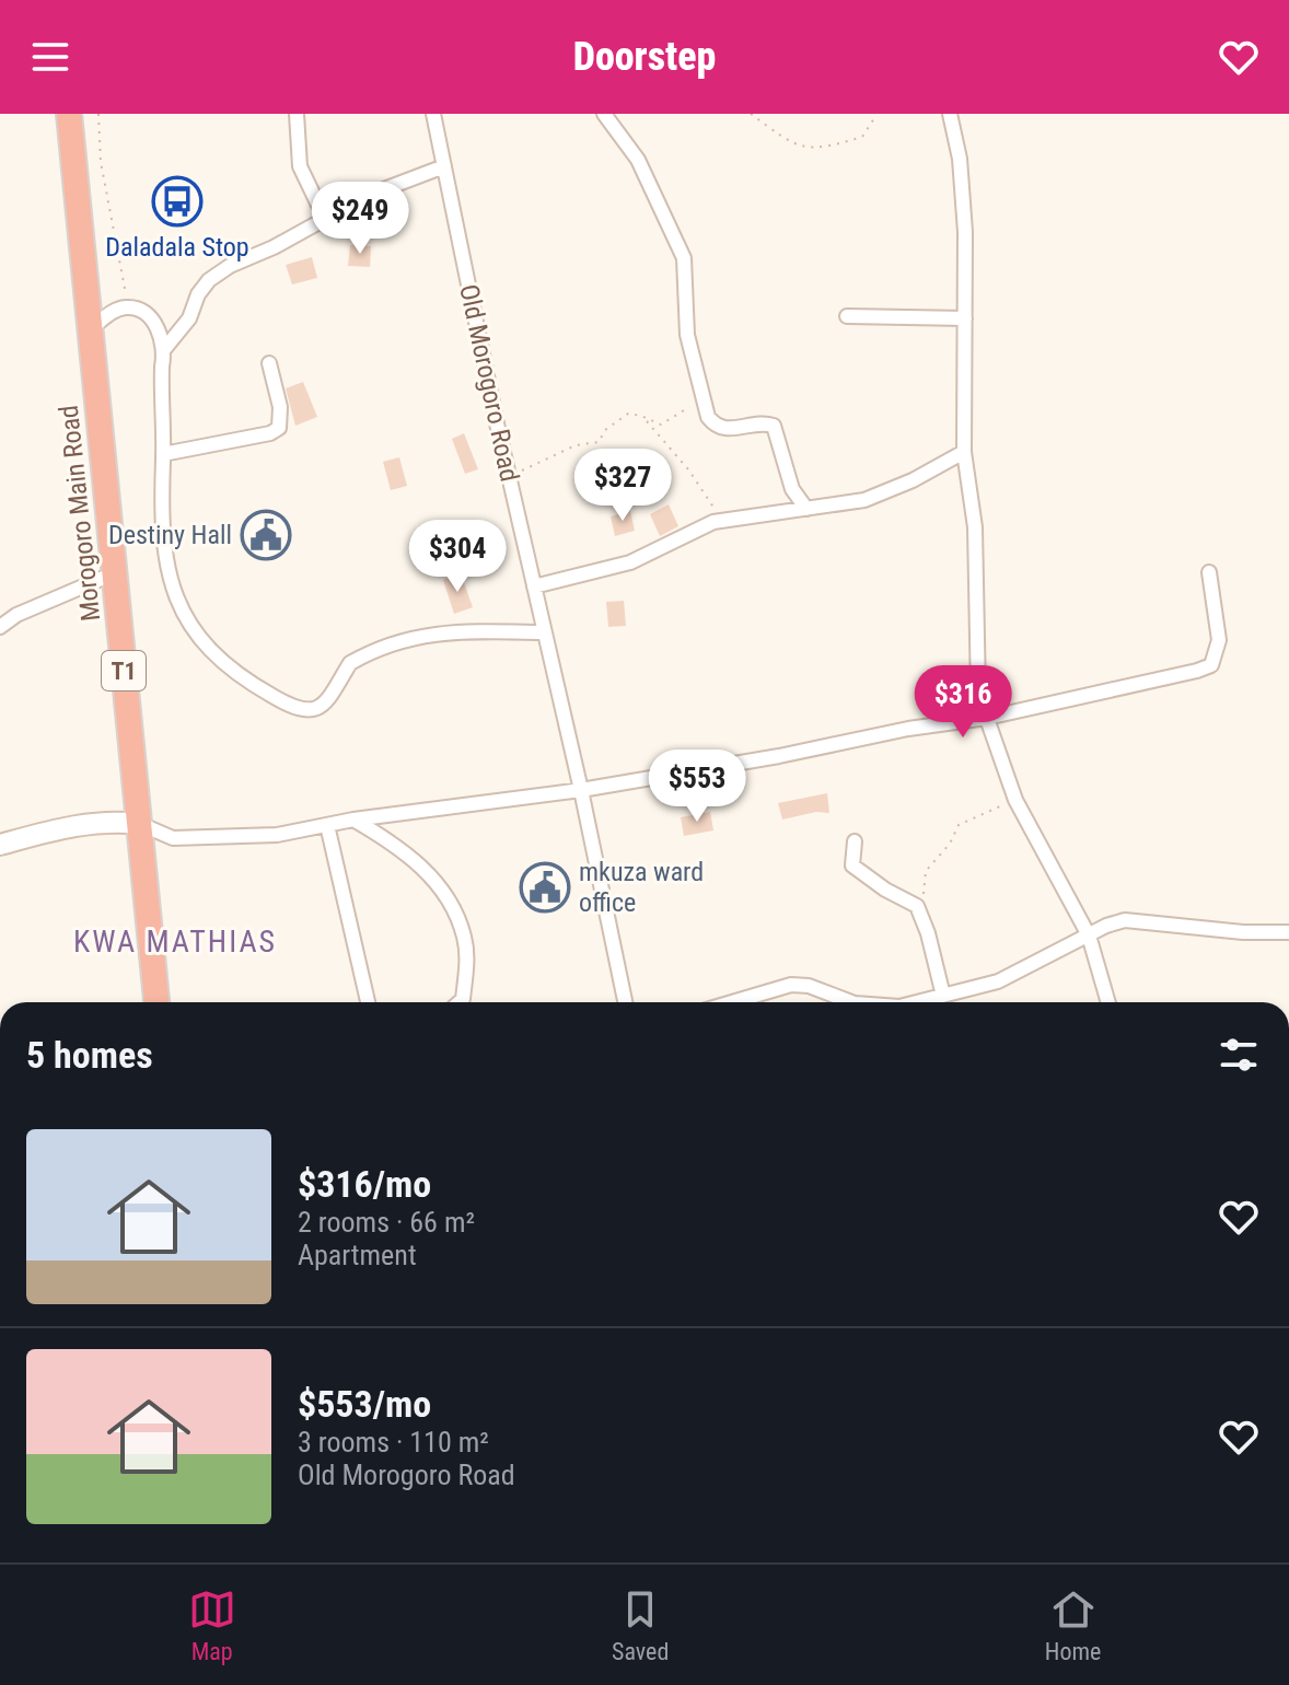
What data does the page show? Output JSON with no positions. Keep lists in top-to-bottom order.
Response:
{
  "streets": {
    "highway": ["Morogoro Main Road", "T1"],
    "street": ["Old Morogoro Road"]
  },
  "districts": ["KWA MATHIAS"],
  "places": {
    "bus stop": ["Daladala Stop"],
    "public building": ["Destiny Hall", "mkuza ward office"]
  },
  "page": {
    "header": "Doorstep",
    "price": [
      "$249",
      "$327",
      "$304",
      "$316",
      "$553"
    ],
    "heading": "5 homes",
    "list": [
      {
        "name": "$316/mo",
        "note": "2 rooms · 66 m² · Apartment"
      },
      {
        "name": "$553/mo",
        "note": "3 rooms · 110 m² · Old Morogoro Road"
      }
    ],
    "tabs": ["Map", "Saved", "Home"]
  }
}
